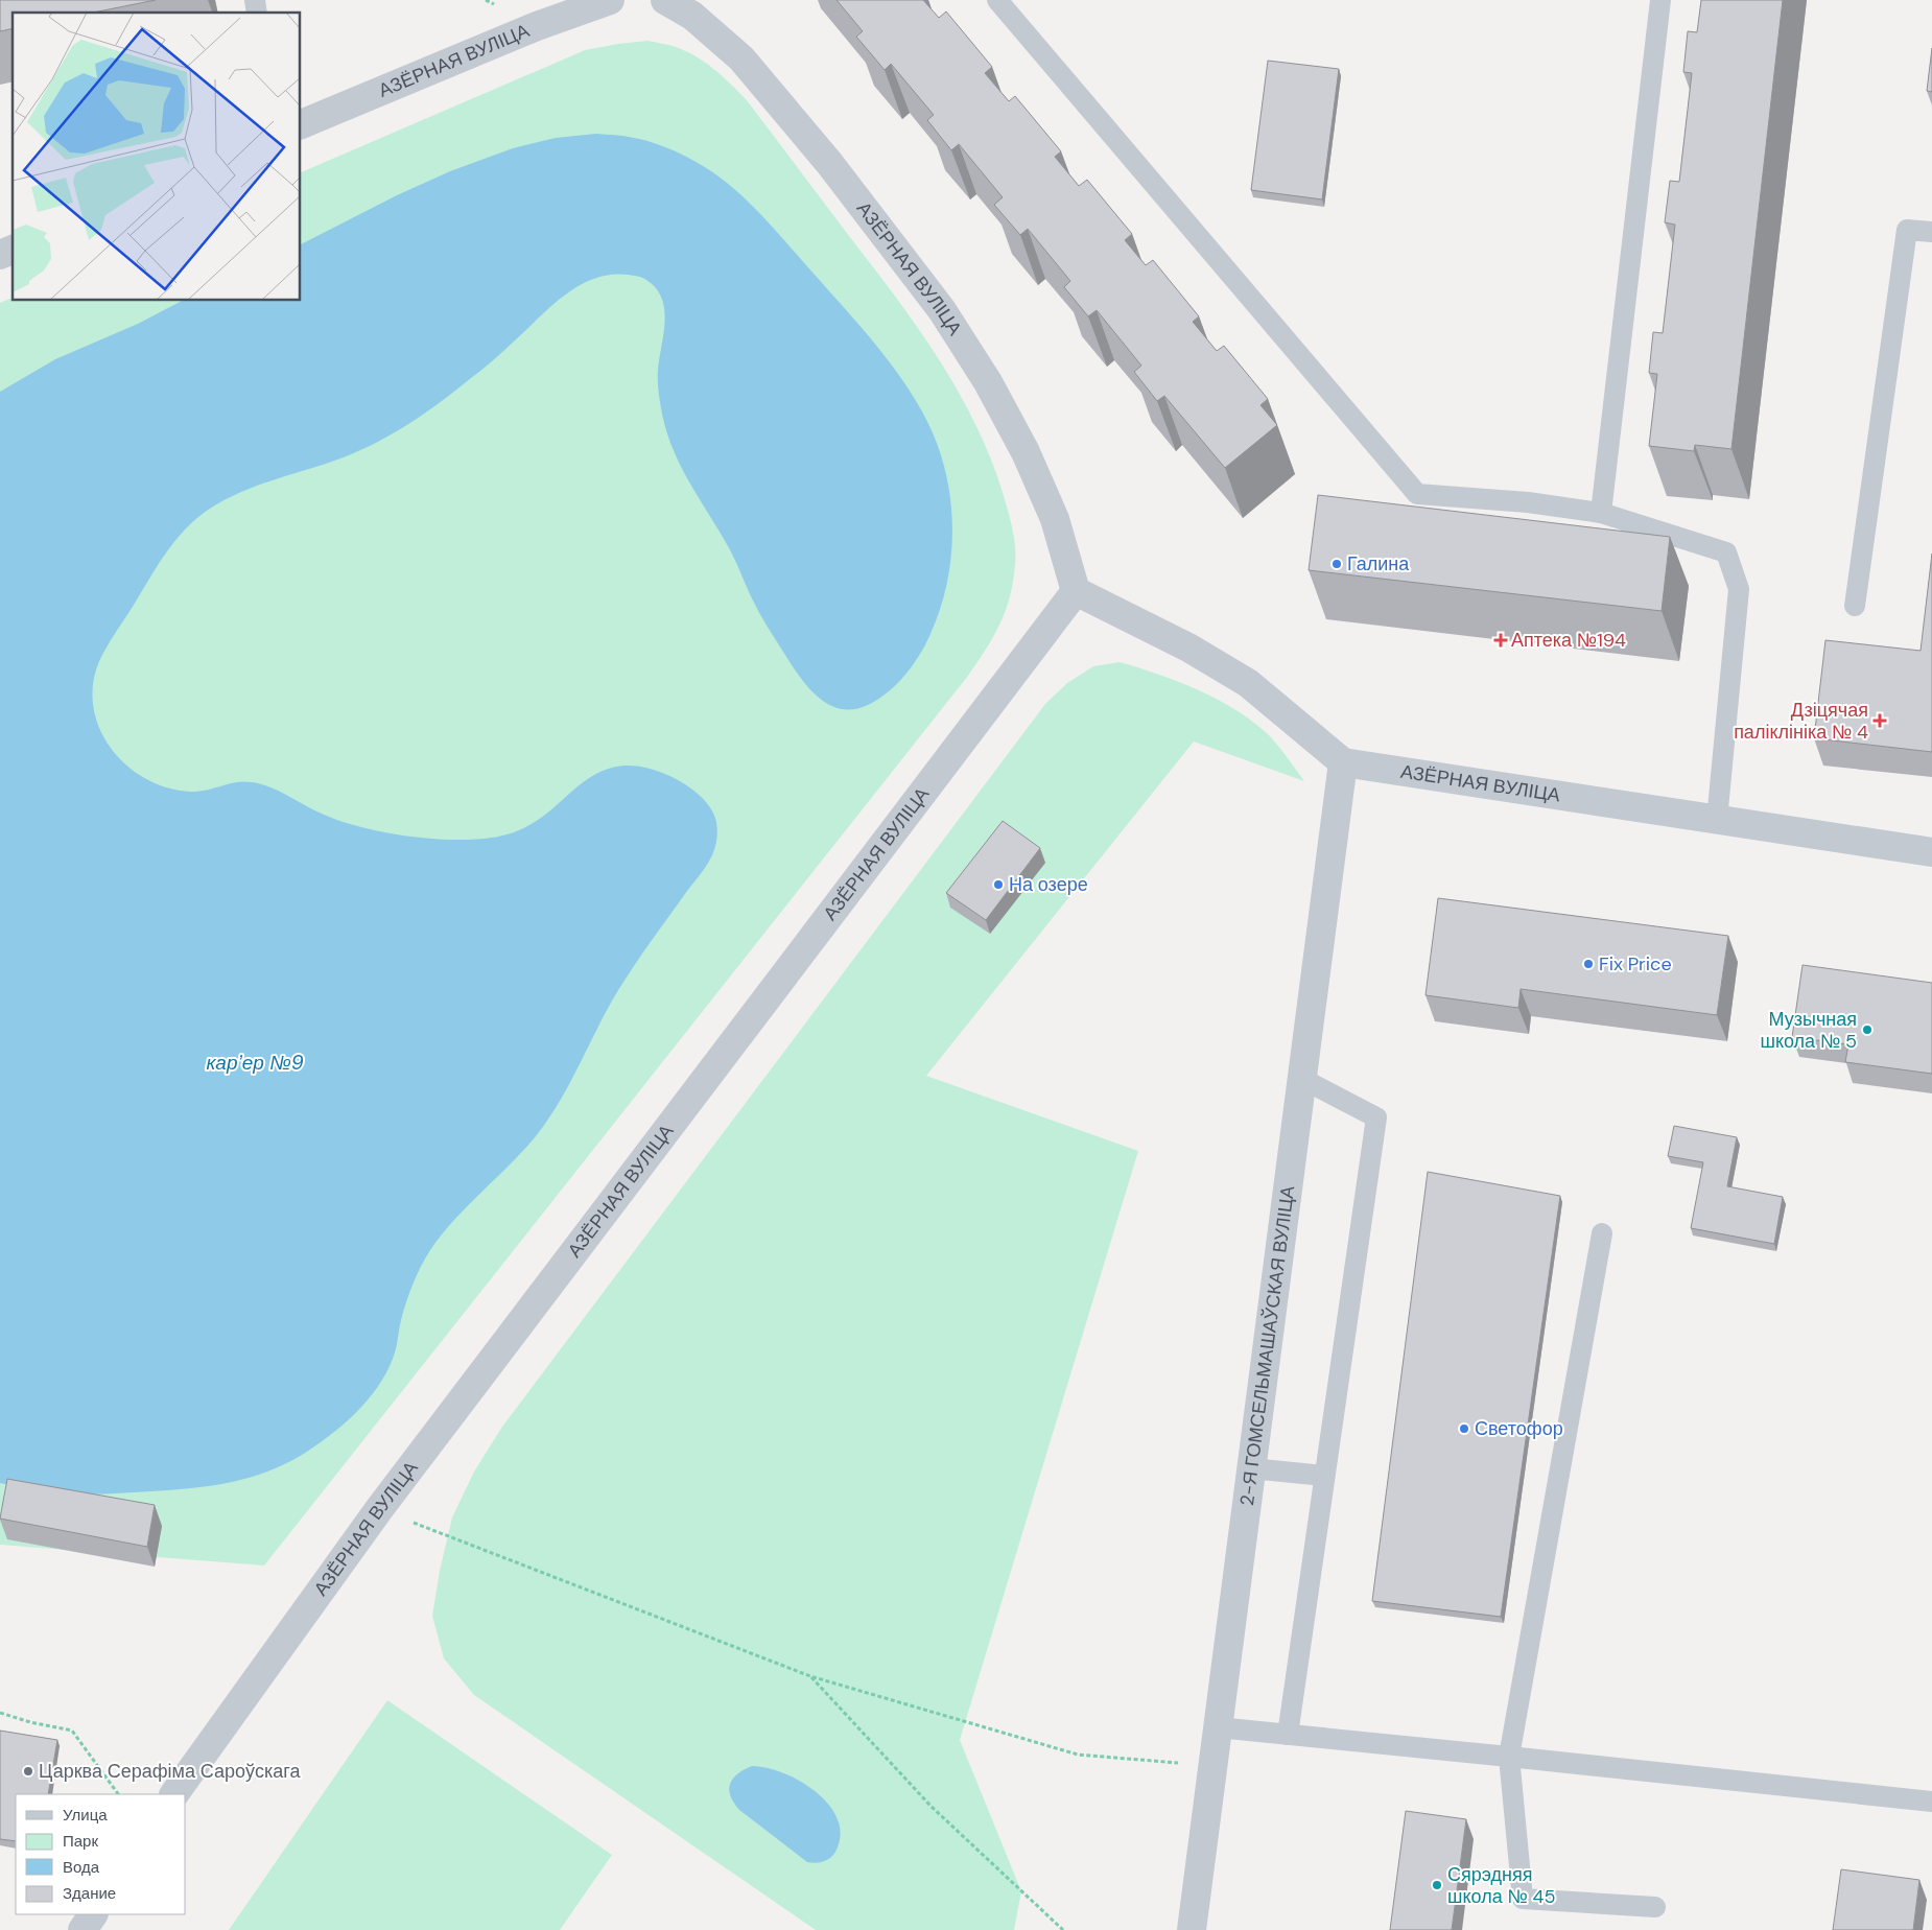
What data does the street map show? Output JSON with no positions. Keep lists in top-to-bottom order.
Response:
{
  "streets": {
    "street": ["АЗЁРНАЯ ВУЛІЦА", "2-Я ГОМСЕЛЬМАШАЎСКАЯ ВУЛІЦА"]
  },
  "crossings": [
    ["АЗЁРНАЯ ВУЛІЦА", "2-Я ГОМСЕЛЬМАШАЎСКАЯ ВУЛІЦА"]
  ],
  "water": ["карʼер №9"],
  "places": {
    "other": [
      "Галина",
      "На озере",
      "Fix Price",
      "Музычная школа № 5",
      "Светофор",
      "Царква Серафіма Сароўскага",
      "Сярэдняя школа № 45"
    ],
    "health": ["Аптека №194", "Дзіцячая паліклініка № 4"]
  },
  "legend": [
    "Улица",
    "Парк",
    "Вода",
    "Здание"
  ]
}
